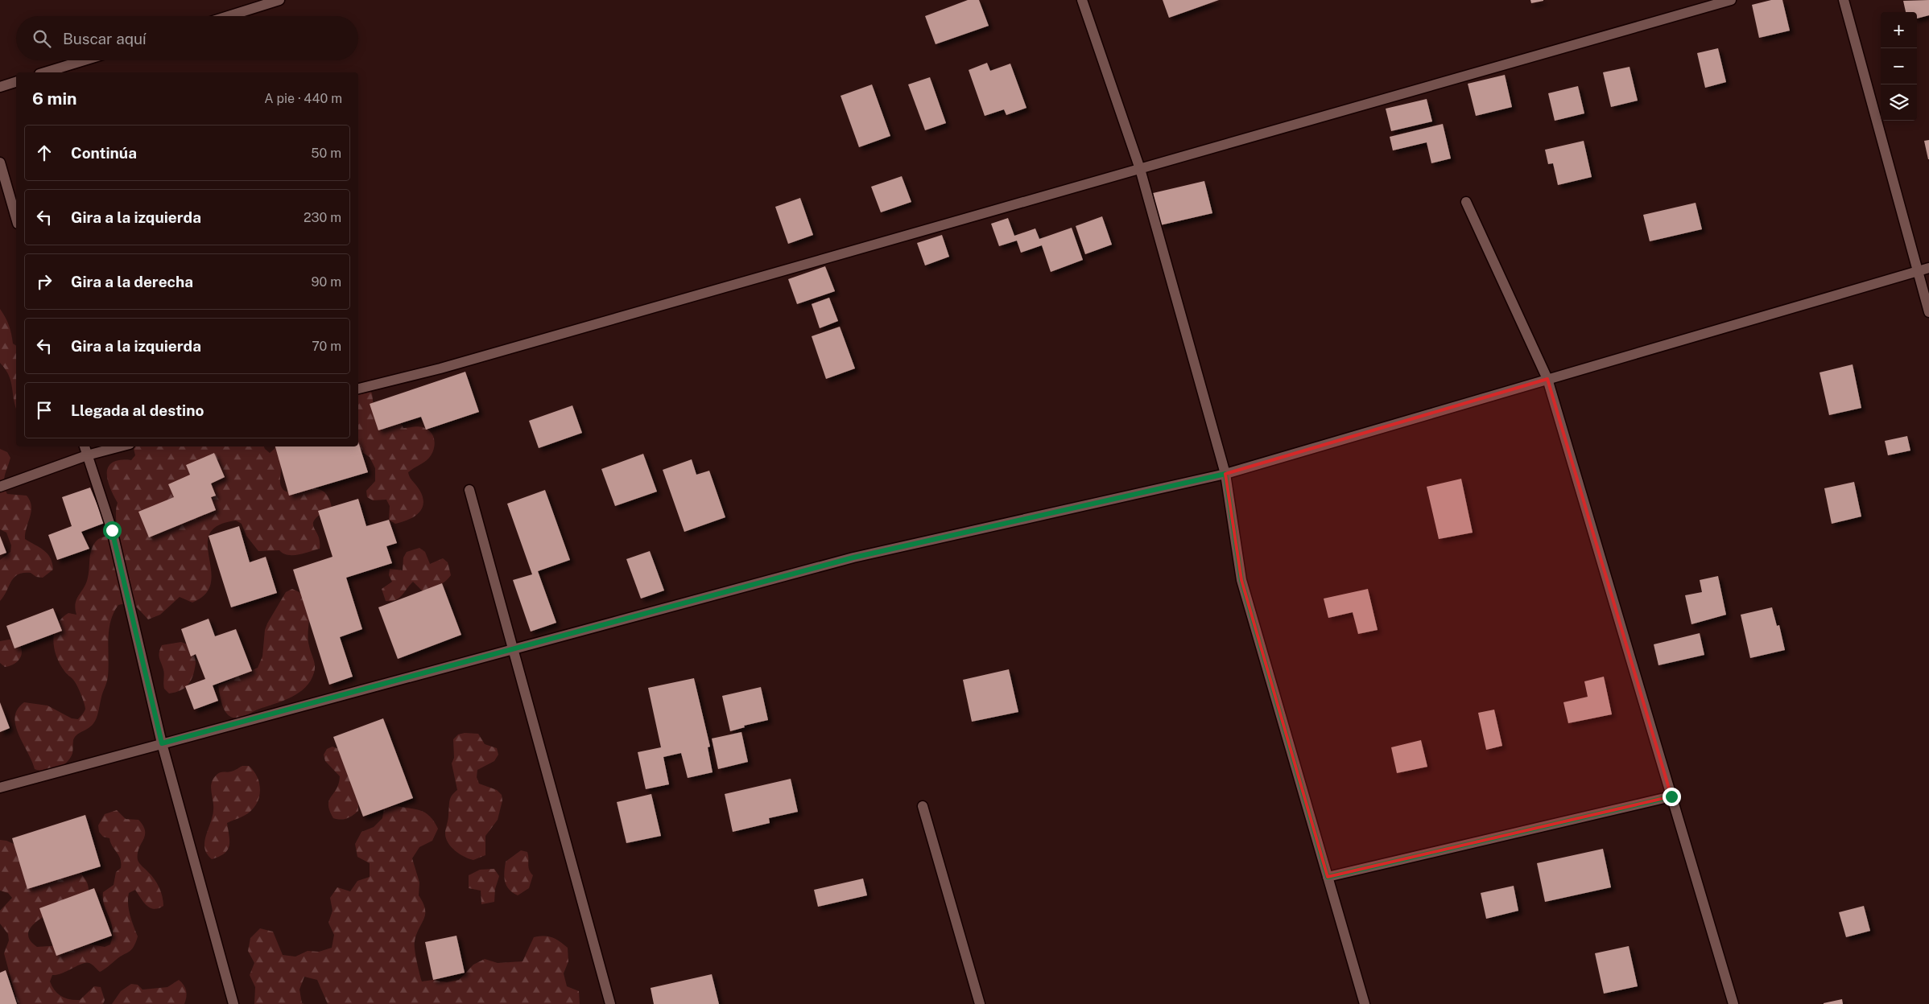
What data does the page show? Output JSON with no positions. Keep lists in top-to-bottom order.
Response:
{
  "page": {
    "map_buttons": ["+", "−"],
    "search": "Buscar aquí",
    "heading": ["6 min", "A pie · 440 m"],
    "list": [
      ["Continúa", "50 m"],
      ["Gira a la izquierda", "230 m"],
      ["Gira a la derecha", "90 m"],
      ["Gira a la izquierda", "70 m"],
      "Llegada al destino"
    ]
  }
}
